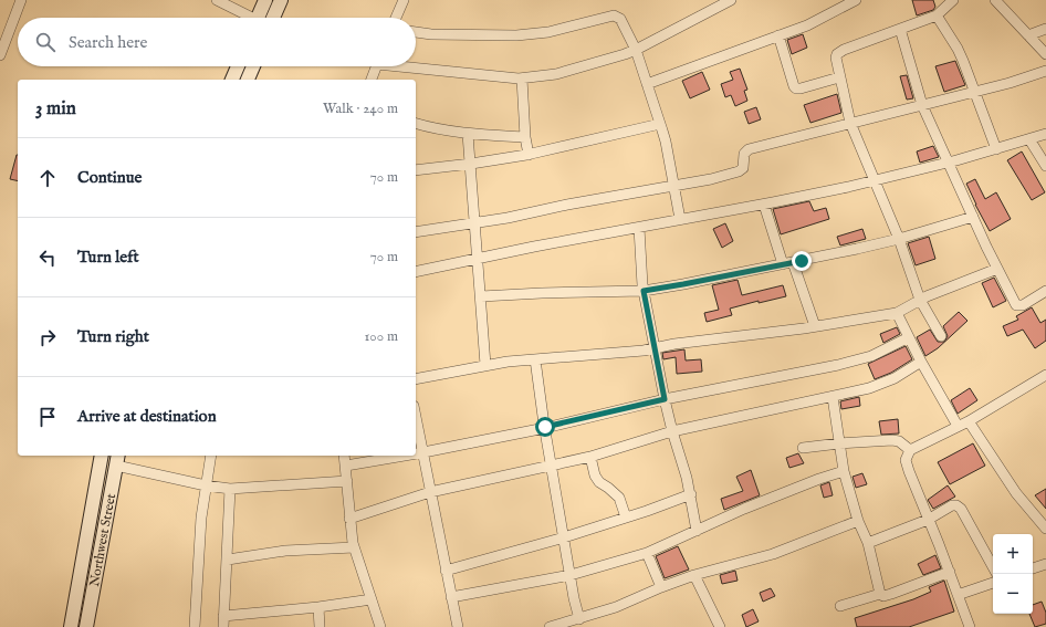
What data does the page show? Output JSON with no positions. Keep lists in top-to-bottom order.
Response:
{
  "streets": {
    "main road": ["Northwest Street"]
  },
  "page": {
    "search": "Search here",
    "heading": ["3 min", "Walk · 240 m"],
    "list": [
      ["Continue", "70 m"],
      ["Turn left", "70 m"],
      ["Turn right", "100 m"],
      "Arrive at destination"
    ],
    "map_buttons": ["+", "−"]
  }
}
